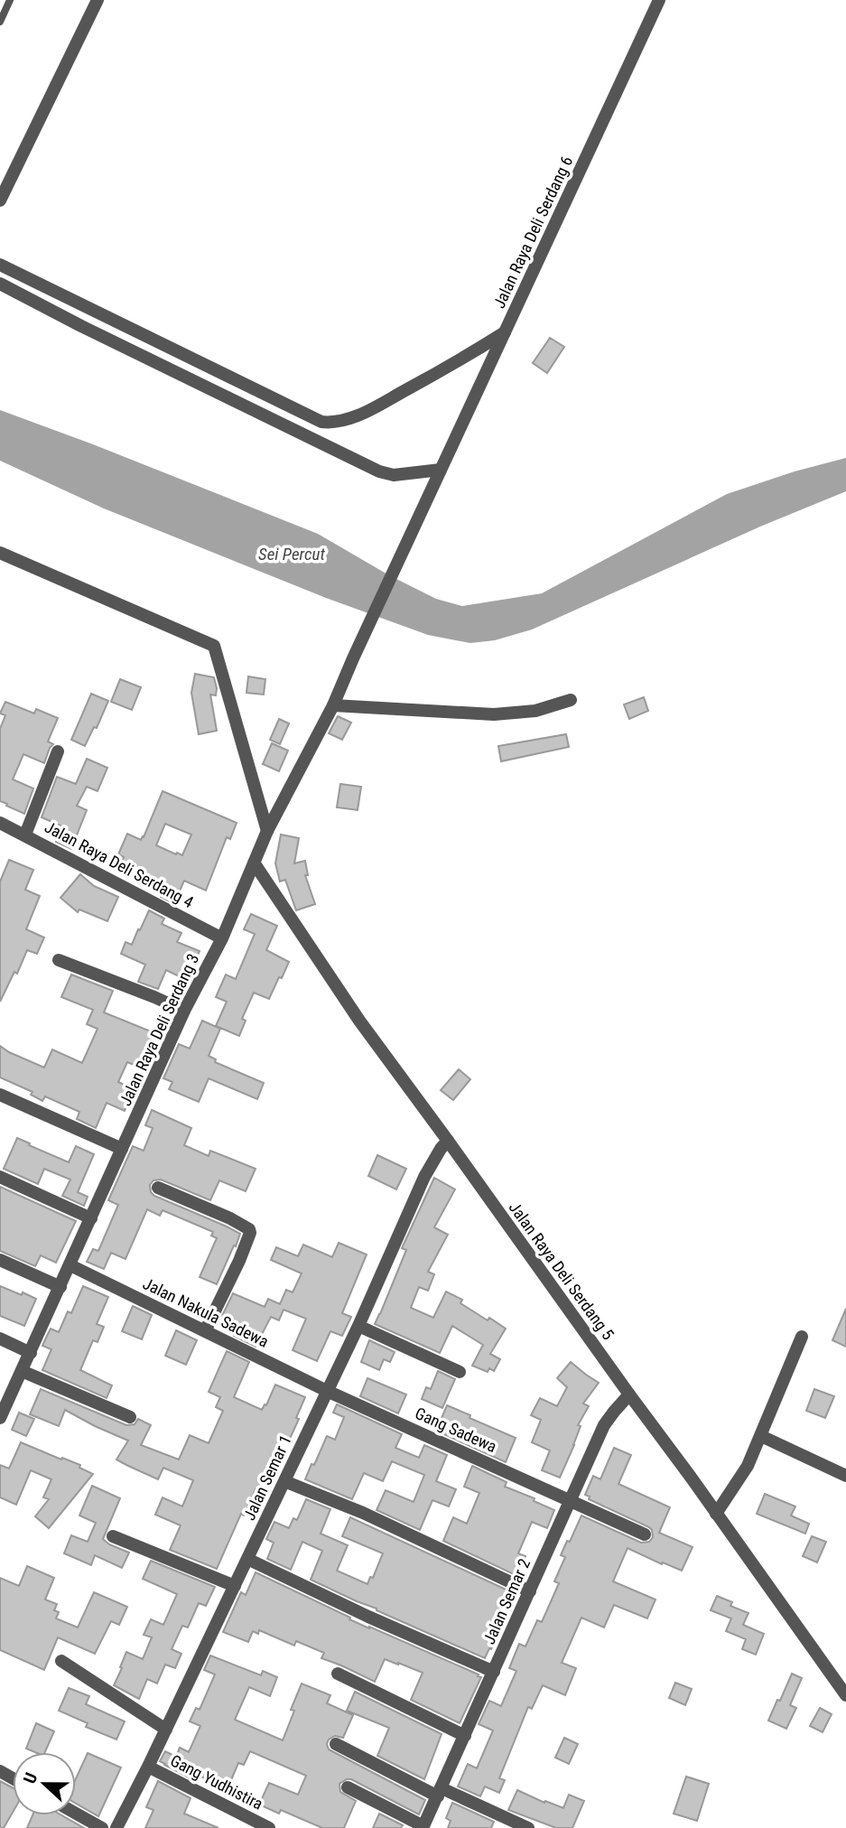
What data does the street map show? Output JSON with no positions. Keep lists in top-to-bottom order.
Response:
{
  "streets": {
    "street": [
      "Jalan Raya Deli Serdang 6",
      "Jalan Raya Deli Serdang 4",
      "Jalan Raya Deli Serdang 3",
      "Jalan Raya Deli Serdang 5",
      "Jalan Nakula Sadewa",
      "Gang Sadewa",
      "Jalan Semar 1",
      "Jalan Semar 2",
      "Gang Yudhistira"
    ]
  },
  "crossings": [
    ["Jalan Raya Deli Serdang 6", "Jalan Raya Deli Serdang 3"],
    ["Jalan Raya Deli Serdang 4", "Jalan Raya Deli Serdang 3"],
    ["Jalan Raya Deli Serdang 3", "Jalan Raya Deli Serdang 5"],
    ["Jalan Raya Deli Serdang 3", "Jalan Nakula Sadewa"],
    ["Jalan Raya Deli Serdang 5", "Jalan Semar 1"],
    ["Jalan Raya Deli Serdang 5", "Jalan Semar 2"],
    ["Jalan Nakula Sadewa", "Gang Sadewa"],
    ["Jalan Nakula Sadewa", "Jalan Semar 1"],
    ["Gang Sadewa", "Jalan Semar 1"],
    ["Gang Sadewa", "Jalan Semar 2"],
    ["Jalan Semar 1", "Gang Yudhistira"]
  ],
  "water": ["Sei Percut"],
  "north": "left"
}
